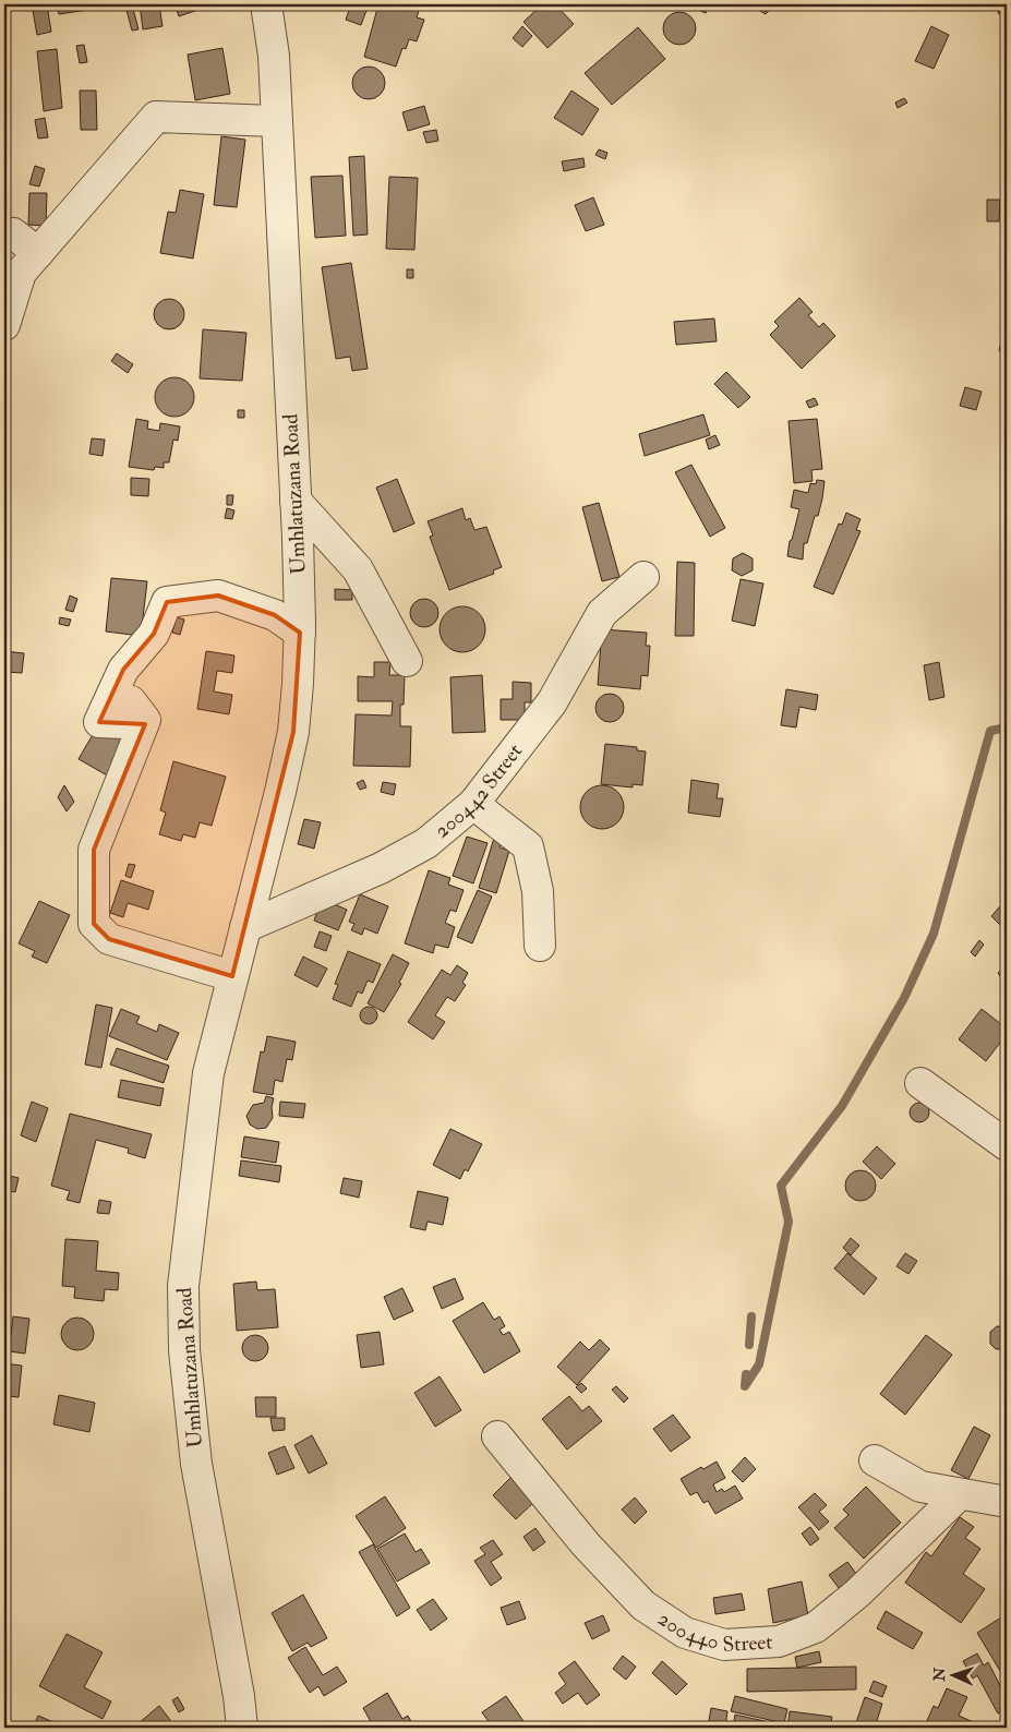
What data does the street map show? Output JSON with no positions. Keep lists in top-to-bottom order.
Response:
{
  "streets": {
    "street": ["Umhlatuzana Road", "200442 Street", "200440 Street"]
  },
  "crossings": [
    ["Umhlatuzana Road", "200442 Street"]
  ],
  "north": "left"
}
